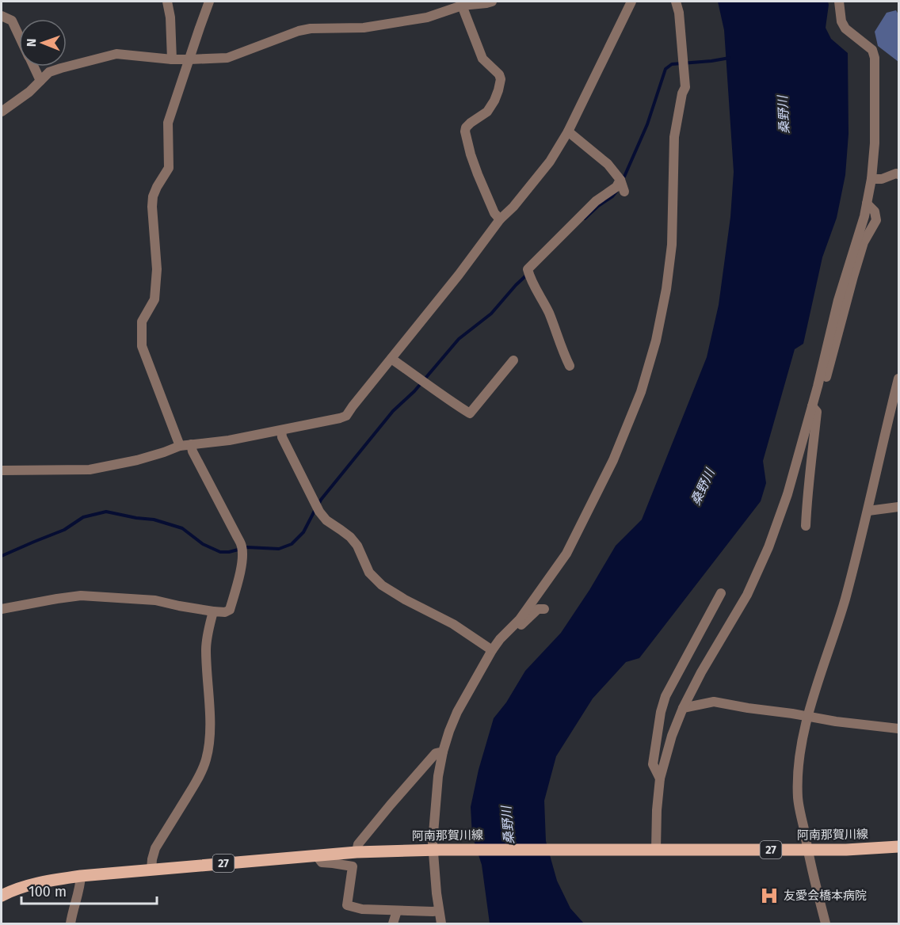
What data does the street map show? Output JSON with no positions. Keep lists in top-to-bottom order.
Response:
{
  "streets": {
    "main road": ["阿南那賀川線", "27"]
  },
  "water": ["桑野川"],
  "places": {
    "hospital": ["友愛会橋本病院"]
  },
  "scale_bar": "100 m",
  "north": "left"
}
